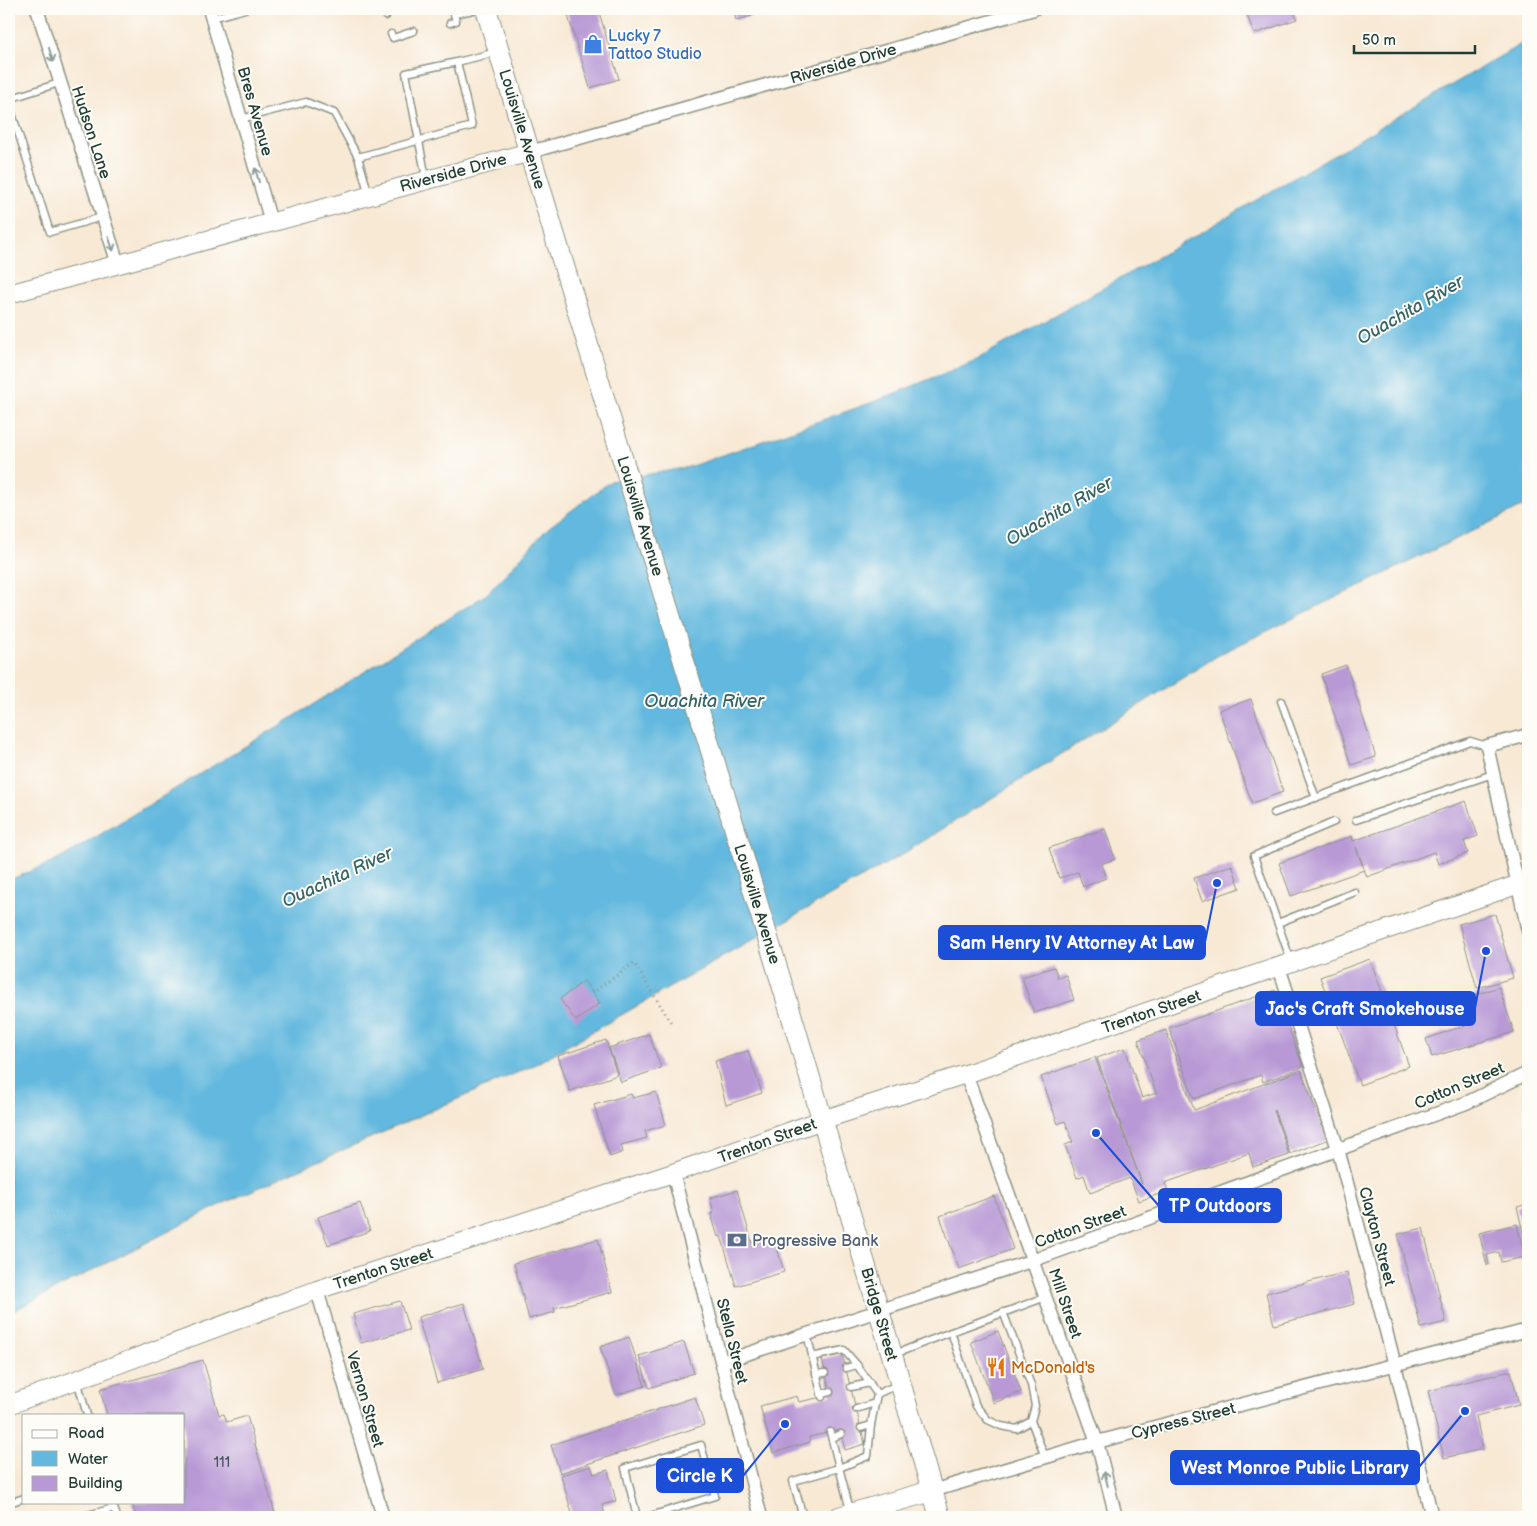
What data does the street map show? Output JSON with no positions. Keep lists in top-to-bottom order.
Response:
{
  "streets": {
    "main road": ["Louisville Avenue", "Bridge Street", "Cypress Street"],
    "street": [
      "Riverside Drive",
      "Bres Avenue",
      "Hudson Lane",
      "Trenton Street",
      "Cotton Street",
      "Clayton Street",
      "Mill Street",
      "Stella Street",
      "Vernon Street"
    ]
  },
  "crossings": [
    ["Riverside Drive", "Bres Avenue"],
    ["Riverside Drive", "Louisville Avenue"],
    ["Riverside Drive", "Hudson Lane"],
    ["Louisville Avenue", "Bridge Street"],
    ["Trenton Street", "Clayton Street"],
    ["Trenton Street", "Mill Street"],
    ["Trenton Street", "Bridge Street"],
    ["Trenton Street", "Stella Street"],
    ["Trenton Street", "Vernon Street"],
    ["Cotton Street", "Clayton Street"],
    ["Cotton Street", "Mill Street"],
    ["Cotton Street", "Bridge Street"],
    ["Cotton Street", "Stella Street"],
    ["Clayton Street", "Cypress Street"],
    ["Mill Street", "Cypress Street"],
    ["Bridge Street", "Cypress Street"]
  ],
  "one_way": ["Bres Avenue", "Hudson Lane"],
  "water": ["Ouachita River"],
  "places": {
    "shop": ["Lucky 7 Tattoo Studio"],
    "other": [
      "Sam Henry IV Attorney At Law",
      "Jac's Craft Smokehouse",
      "TP Outdoors",
      "West Monroe Public Library",
      "Circle K"
    ],
    "bank": ["Progressive Bank"],
    "restaurant": ["McDonald's"]
  },
  "house_numbers": ["111"],
  "legend": ["Road", "Water", "Building"],
  "scale_bar": "50 m"
}
